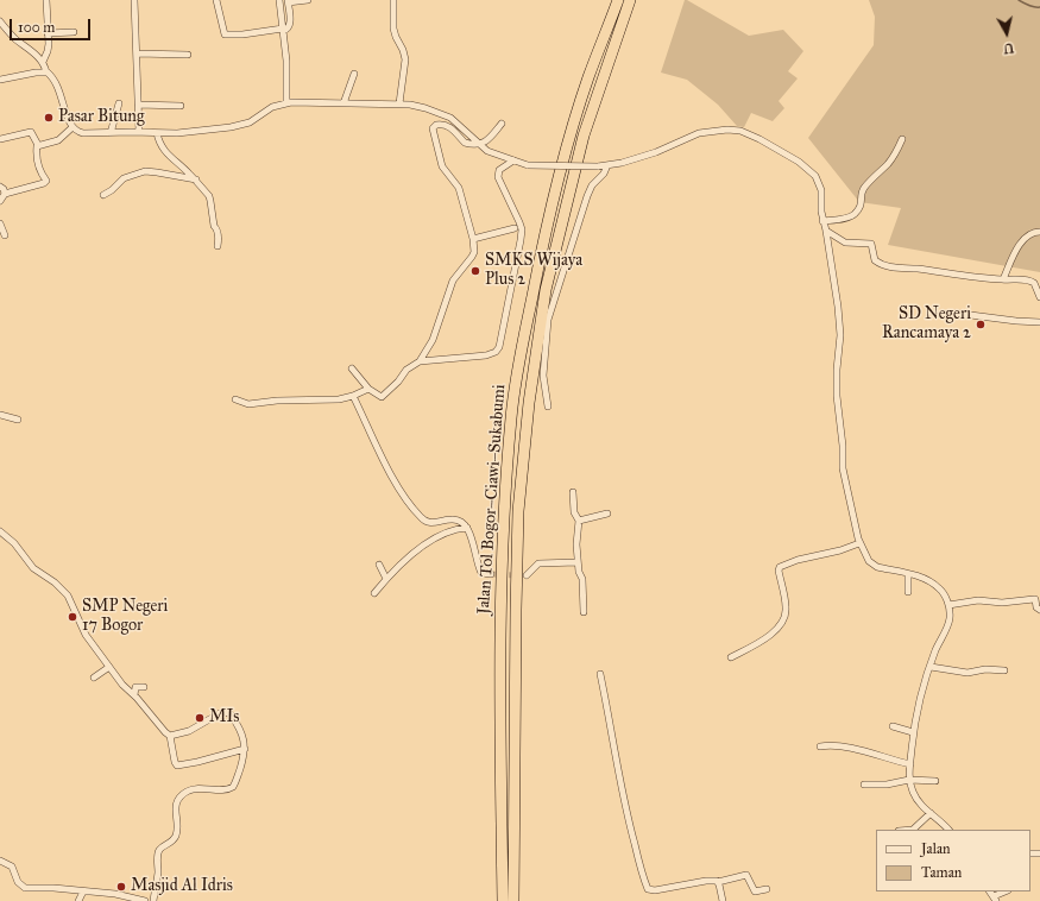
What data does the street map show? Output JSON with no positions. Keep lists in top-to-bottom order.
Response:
{
  "streets": {
    "highway": ["Jalan Tol Bogor–Ciawi–Sukabumi"]
  },
  "places": [
    "Pasar Bitung",
    "SMKS Wijaya Plus 2",
    "SD Negeri Rancamaya 2",
    "SMP Negeri 17 Bogor",
    "MIs",
    "Masjid Al Idris"
  ],
  "legend": ["Jalan", "Taman"],
  "scale_bar": "100 m",
  "north": "bottom"
}
